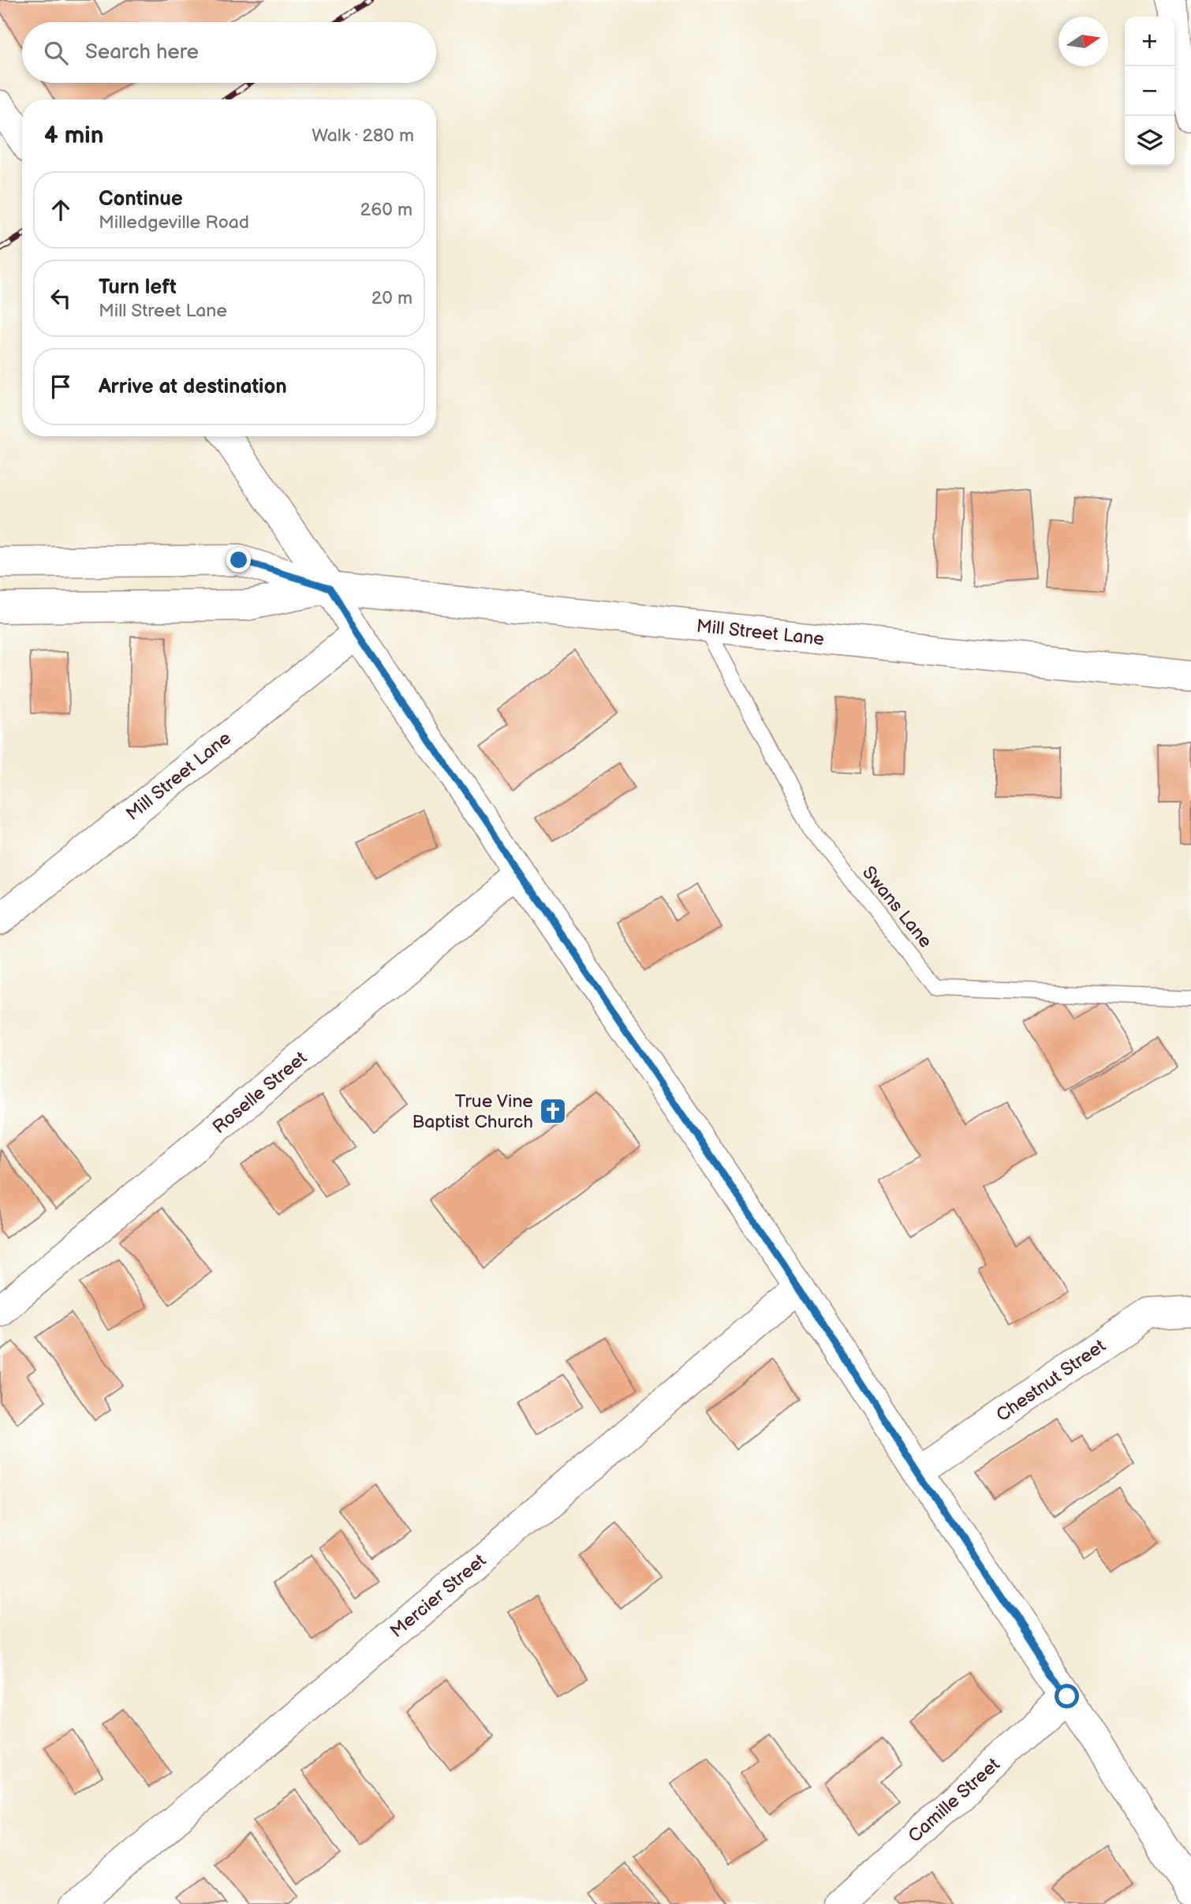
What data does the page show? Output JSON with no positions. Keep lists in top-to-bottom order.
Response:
{
  "streets": {
    "street": [
      "Mill Street Lane",
      "Roselle Street",
      "Chestnut Street",
      "Mercier Street",
      "Camille Street"
    ],
    "lane": ["Swans Lane"]
  },
  "crossings": [
    ["Mill Street Lane", "Swans Lane"]
  ],
  "places": {
    "church": ["True Vine Baptist Church"]
  },
  "north": "right",
  "page": {
    "map_buttons": ["+", "−"],
    "search": "Search here",
    "heading": ["4 min", "Walk · 280 m"],
    "list": [
      ["Continue", "Milledgeville Road", "260 m"],
      ["Turn left", "Mill Street Lane", "20 m"],
      "Arrive at destination"
    ]
  }
}
